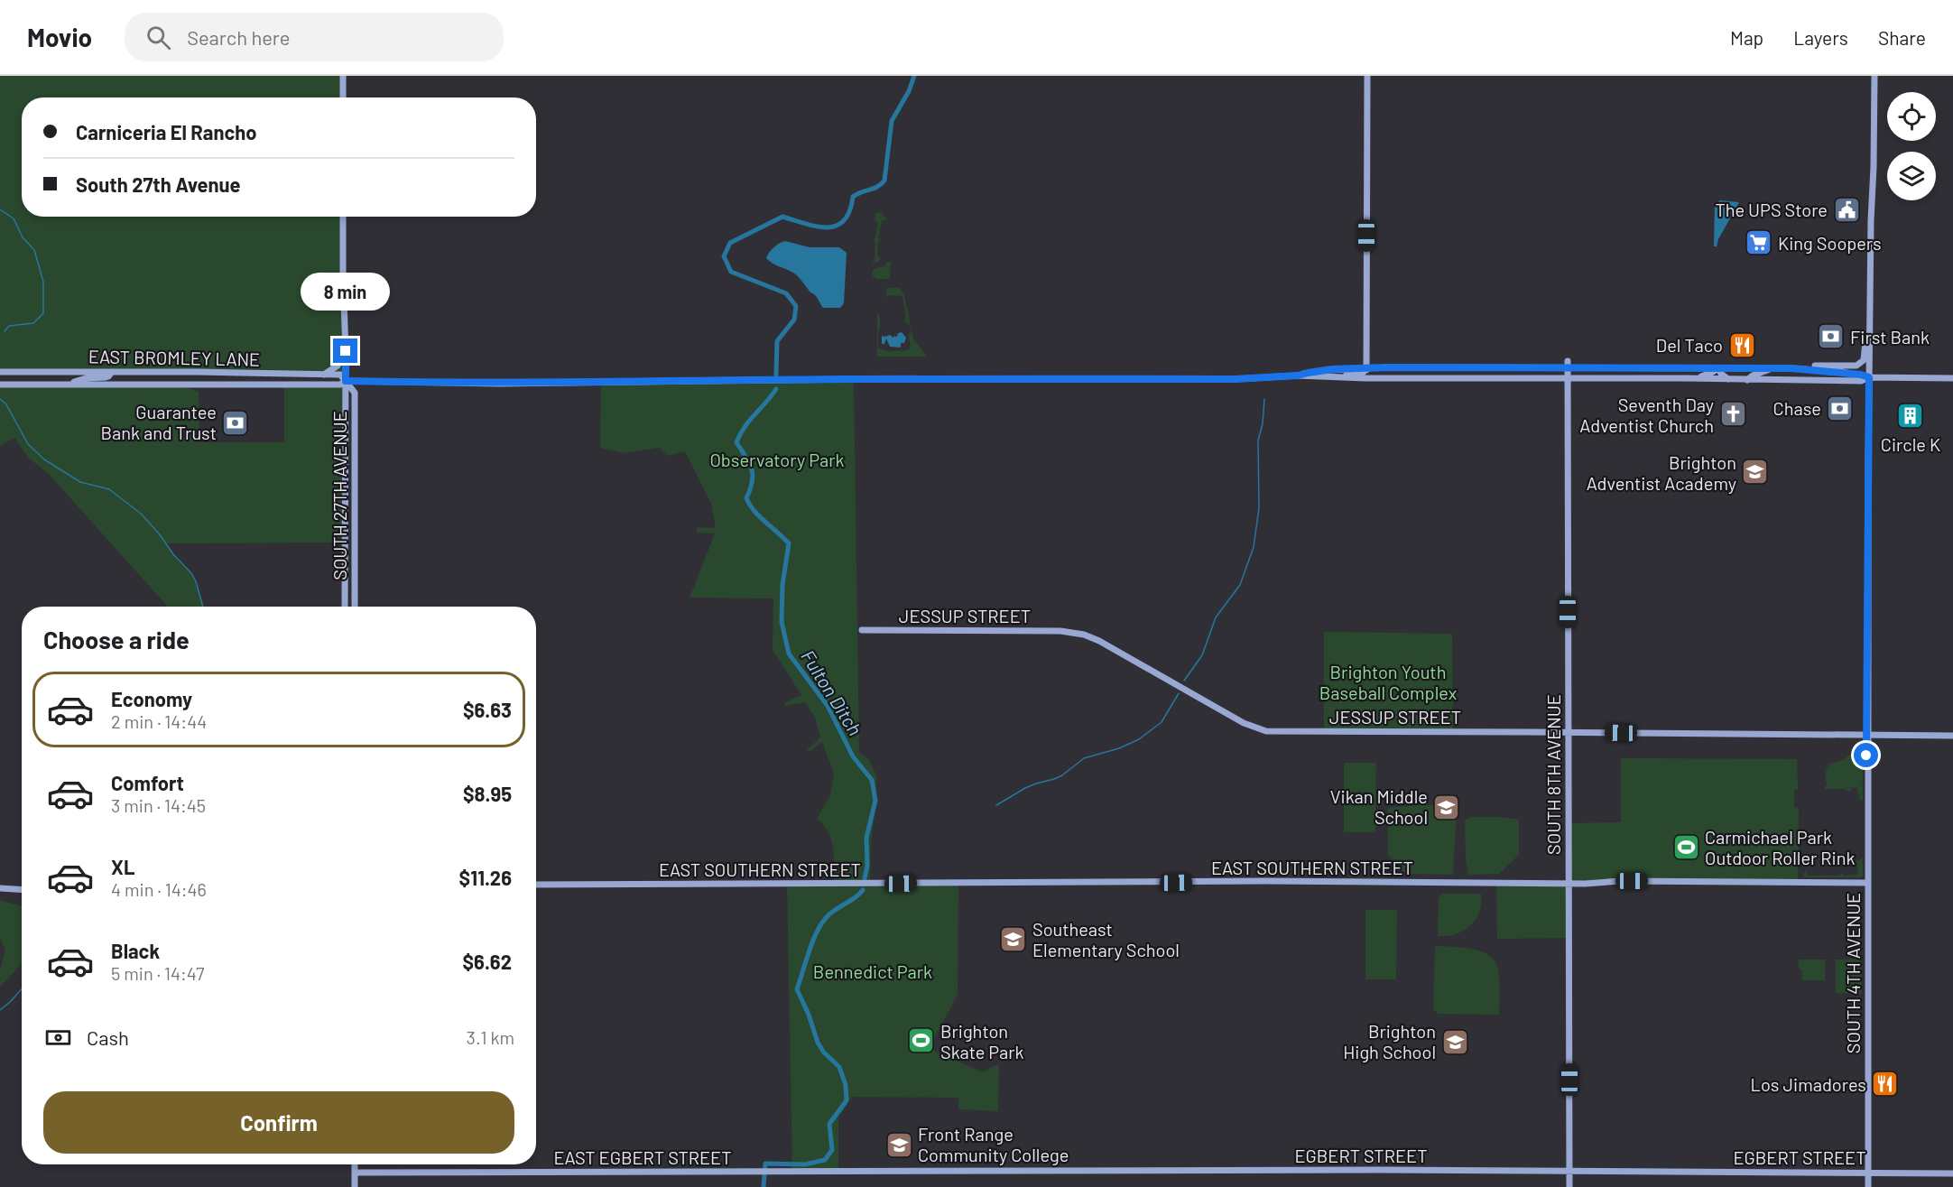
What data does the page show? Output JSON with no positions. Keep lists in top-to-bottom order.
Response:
{
  "streets": {
    "street": [
      "EAST BROMLEY LANE",
      "SOUTH 27TH AVENUE",
      "JESSUP STREET",
      "SOUTH 8TH AVENUE",
      "EAST SOUTHERN STREET",
      "SOUTH 4TH AVENUE",
      "EGBERT STREET",
      "EAST EGBERT STREET"
    ]
  },
  "crossings": [
    ["EAST BROMLEY LANE", "SOUTH 27TH AVENUE"],
    ["EAST BROMLEY LANE", "SOUTH 8TH AVENUE"],
    ["EAST BROMLEY LANE", "SOUTH 4TH AVENUE"],
    ["JESSUP STREET", "SOUTH 8TH AVENUE"],
    ["JESSUP STREET", "SOUTH 4TH AVENUE"],
    ["SOUTH 8TH AVENUE", "EAST SOUTHERN STREET"],
    ["SOUTH 8TH AVENUE", "EGBERT STREET"],
    ["EAST SOUTHERN STREET", "SOUTH 4TH AVENUE"],
    ["SOUTH 4TH AVENUE", "EGBERT STREET"],
    ["EGBERT STREET", "EAST EGBERT STREET"]
  ],
  "water": ["Fulton Ditch"],
  "parks": ["Observatory Park", "Brighton Youth Baseball Complex", "Bennedict Park"],
  "places": {
    "public building": ["The UPS Store"],
    "supermarket": ["King Soopers"],
    "bank": ["First Bank", "Chase", "Guarantee Bank and Trust"],
    "restaurant": ["Del Taco", "Los Jimadores"],
    "church": ["Seventh Day Adventist Church"],
    "building": ["Circle K"],
    "school or university": [
      "Brighton Adventist Academy",
      "Vikan Middle School",
      "Southeast Elementary School",
      "Brighton High School",
      "Front Range Community College"
    ],
    "sports": ["Carmichael Park Outdoor Roller Rink", "Brighton Skate Park"]
  },
  "page": {
    "header": "Movio",
    "search": "Search here",
    "nav": ["Map", "Layers", "Share"],
    "banner": ["Carniceria El Rancho", "South 27th Avenue"],
    "bubble": "8 min",
    "heading": "Choose a ride",
    "list": [
      {
        "name": "Economy",
        "note": "2 min · 14:44",
        "value": "$6.63"
      },
      {
        "name": "Comfort",
        "note": "3 min · 14:45",
        "value": "$8.95"
      },
      {
        "name": "XL",
        "note": "4 min · 14:46",
        "value": "$11.26"
      },
      {
        "name": "Black",
        "note": "5 min · 14:47",
        "value": "$6.62"
      }
    ],
    "pay": ["Cash", "3.1 km"],
    "buttons": "Confirm"
  }
}
